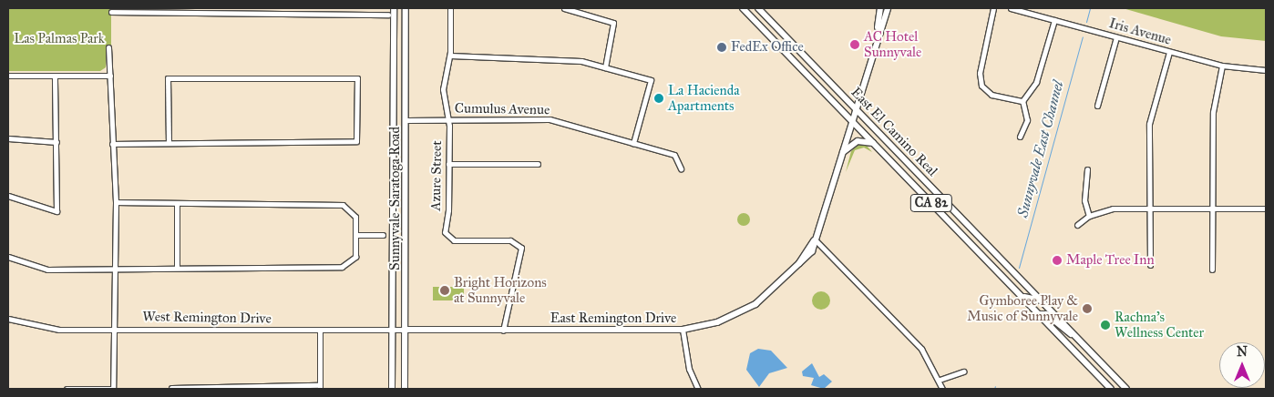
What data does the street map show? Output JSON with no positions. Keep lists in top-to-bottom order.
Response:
{
  "streets": {
    "main road": [
      "East El Camino Real",
      "Sunnyvale-Saratoga Road",
      "CA 82",
      "East Remington Drive"
    ],
    "street": [
      "Iris Avenue",
      "Cumulus Avenue",
      "Azure Street",
      "West Remington Drive"
    ]
  },
  "crossings": [
    ["Cumulus Avenue", "Azure Street"],
    ["Cumulus Avenue", "Sunnyvale-Saratoga Road"],
    ["East El Camino Real", "East Remington Drive"],
    ["Azure Street", "East Remington Drive"],
    ["Sunnyvale-Saratoga Road", "West Remington Drive"],
    ["Sunnyvale-Saratoga Road", "East Remington Drive"],
    ["West Remington Drive", "East Remington Drive"]
  ],
  "water": ["Sunnyvale East Channel"],
  "parks": ["Las Palmas Park"],
  "places": [
    "AC Hotel Sunnyvale",
    "FedEx Office",
    "La Hacienda Apartments",
    "Maple Tree Inn",
    "Bright Horizons at Sunnyvale",
    "Gymboree Play & Music of Sunnyvale",
    "Rachna's Wellness Center"
  ],
  "north": "top"
}
